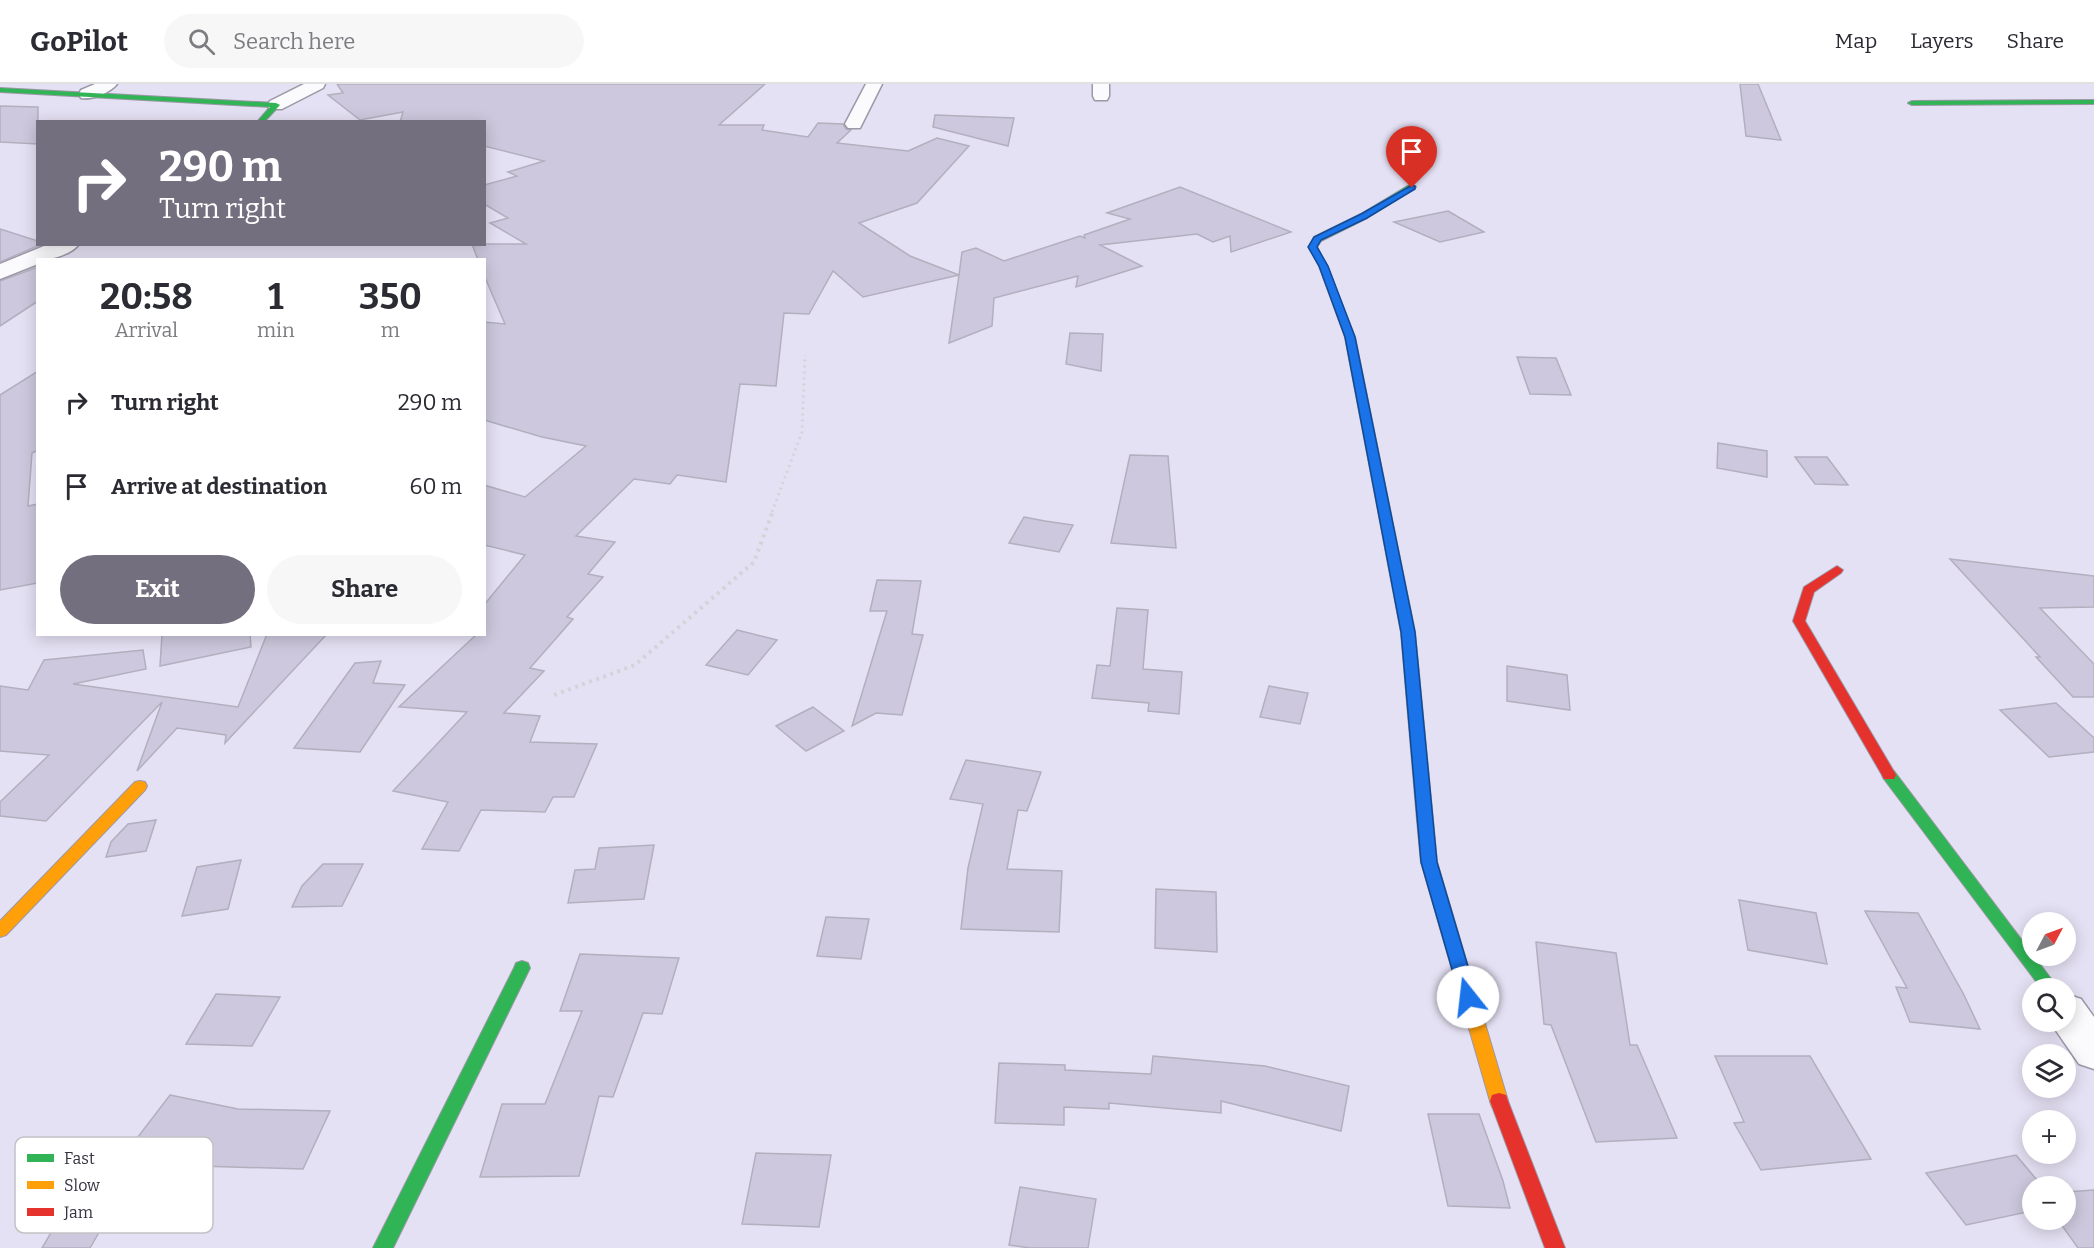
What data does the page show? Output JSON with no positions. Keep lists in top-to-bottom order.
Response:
{
  "legend": ["Fast", "Slow", "Jam"],
  "north": "top right",
  "page": {
    "header": "GoPilot",
    "search": "Search here",
    "nav": ["Map", "Layers", "Share"],
    "turn": ["290 m", "Turn right"],
    "eta": [
      "20:58",
      "Arrival",
      "1",
      "min",
      "350",
      "m"
    ],
    "list": [
      {
        "name": "Turn right",
        "value": "290 m"
      },
      {
        "name": "Arrive at destination",
        "value": "60 m"
      }
    ],
    "buttons": ["Exit", "Share"],
    "map_buttons": ["+", "−"]
  }
}
